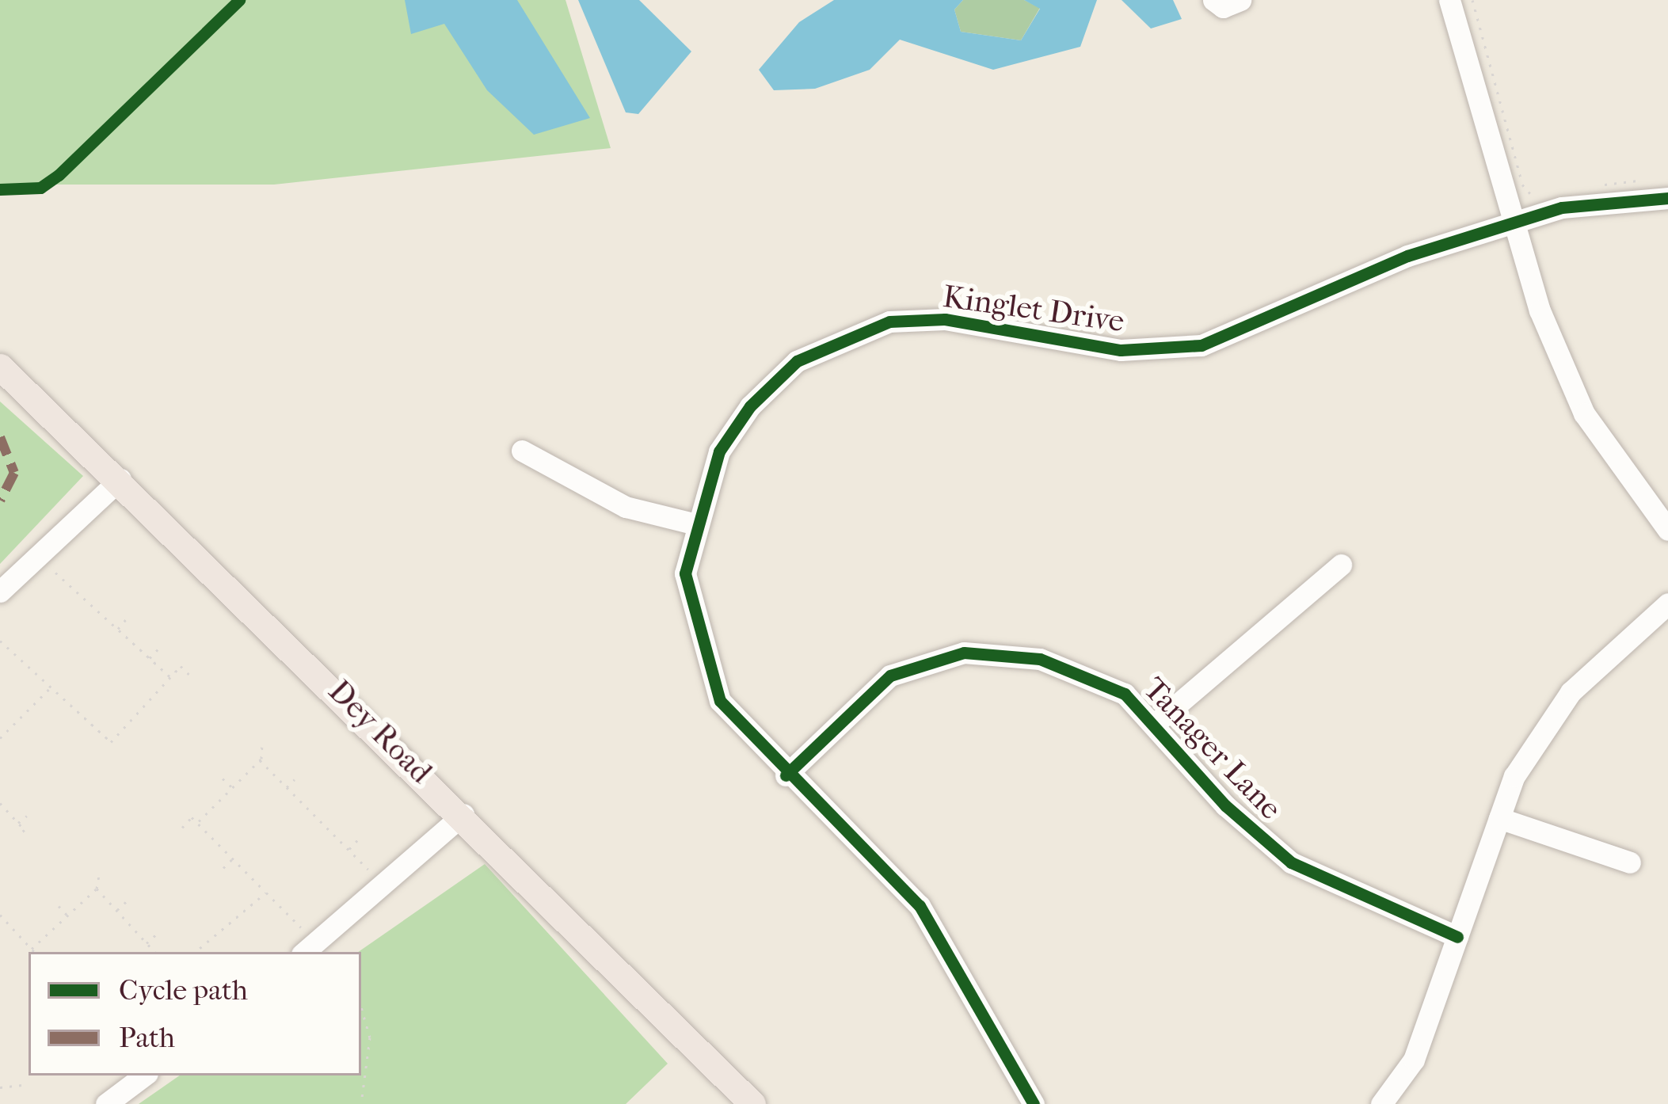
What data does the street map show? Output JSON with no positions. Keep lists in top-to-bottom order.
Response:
{
  "streets": {
    "main road": ["Dey Road"],
    "street": ["Kinglet Drive", "Tanager Lane"]
  },
  "crossings": [
    ["Kinglet Drive", "Tanager Lane"]
  ],
  "legend": ["Cycle path", "Path"]
}
